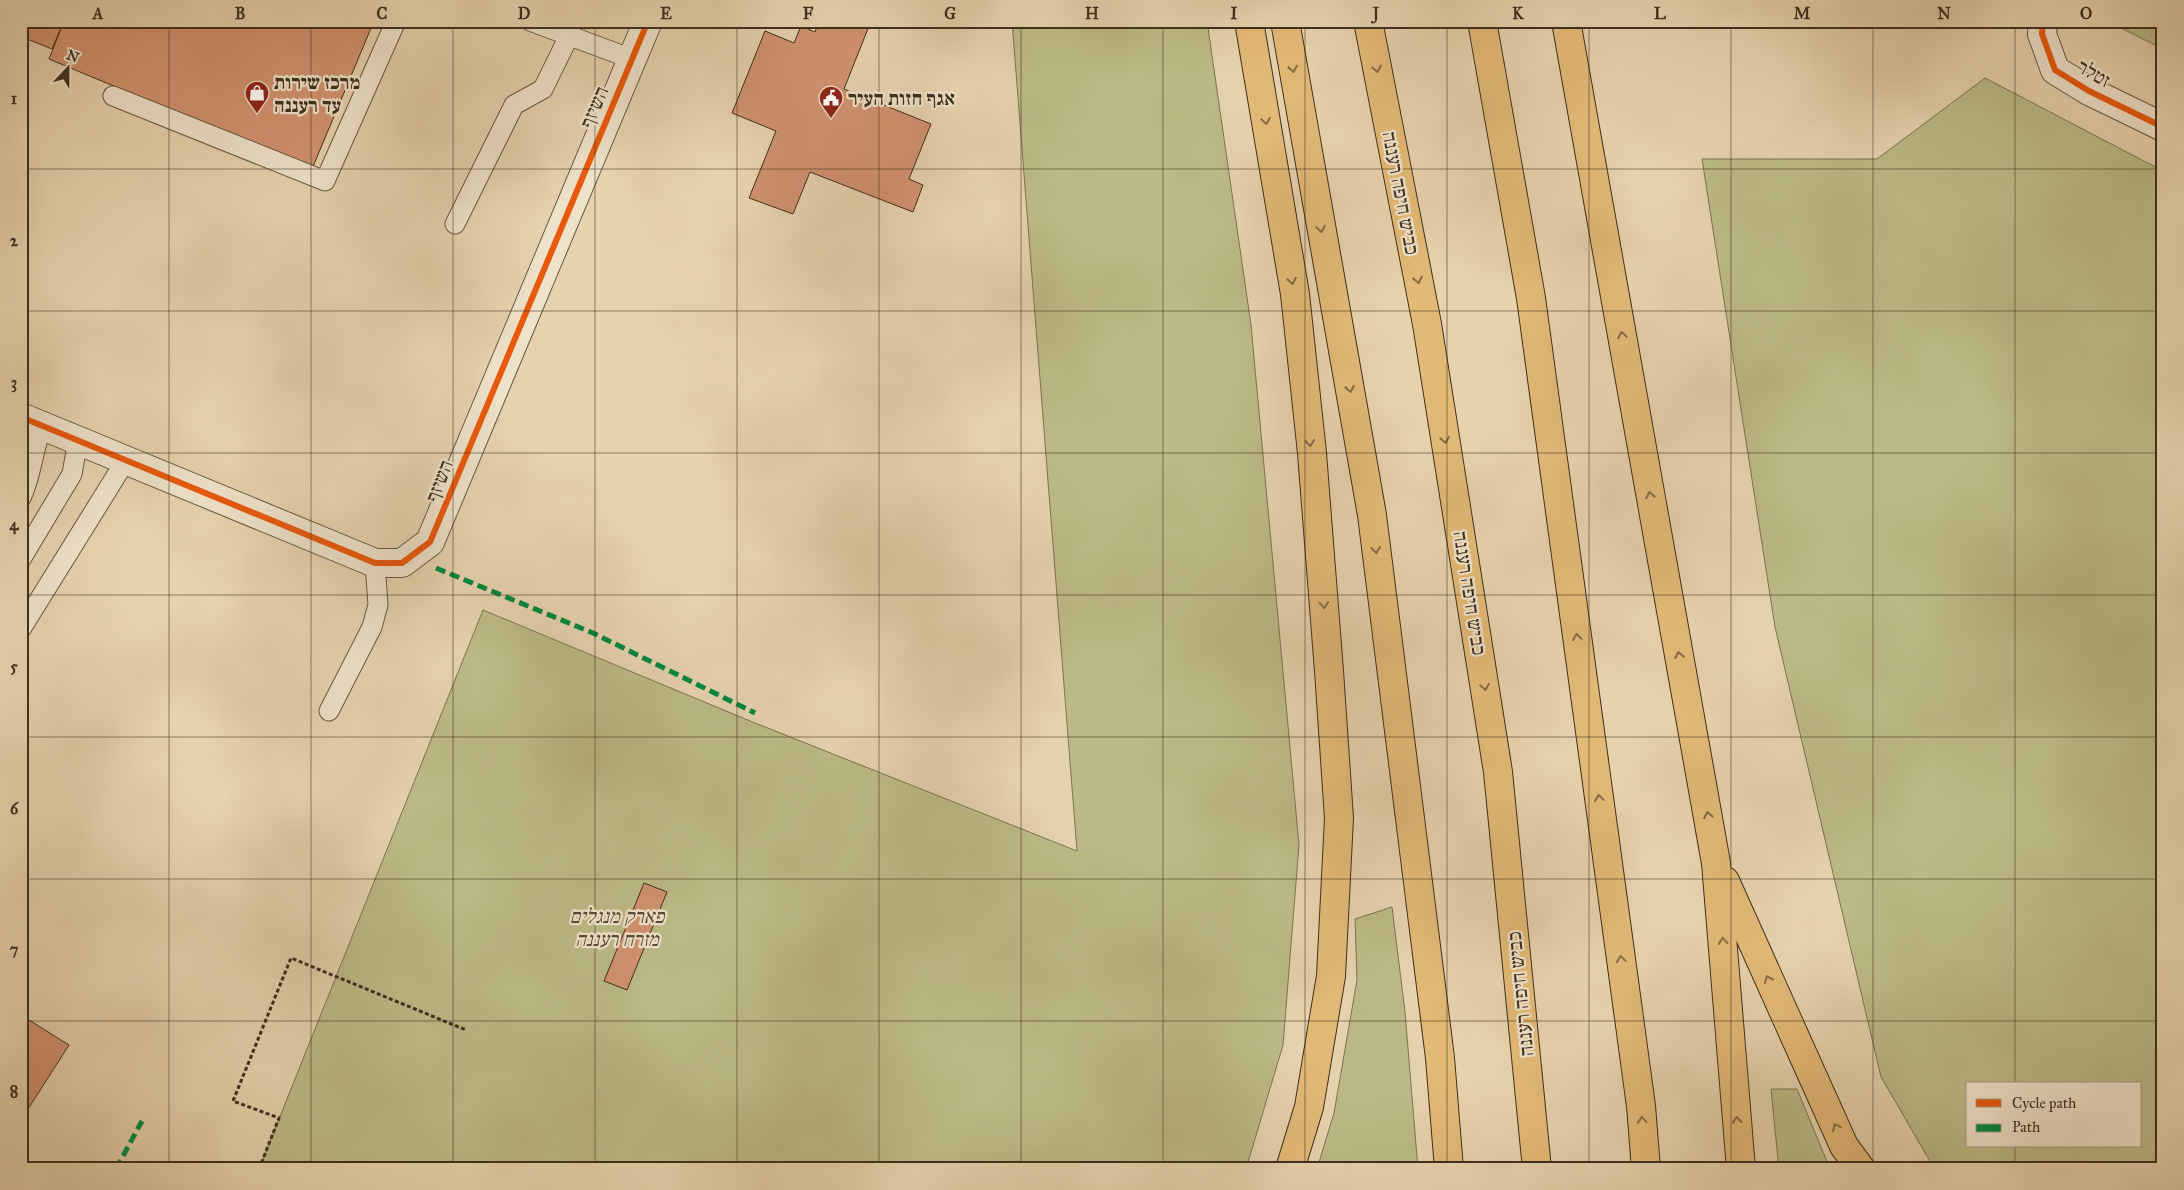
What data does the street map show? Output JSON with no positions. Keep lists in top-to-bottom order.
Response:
{
  "streets": {
    "highway": ["כביש חיפה רעננה"],
    "street": ["זטלר", "השיזף"]
  },
  "parks": ["פארק מנגלים מזרח רעננה"],
  "places": {
    "shop": ["מרכז שירות עד רעננה"],
    "public building": ["אגף חזות העיר"]
  },
  "legend": ["Cycle path", "Path"],
  "north": "top",
  "grid": {
    "columns": [
      "A",
      "B",
      "C",
      "D",
      "E",
      "F",
      "G",
      "H",
      "I",
      "J",
      "K",
      "L",
      "M",
      "N",
      "O"
    ],
    "rows": [
      "1",
      "2",
      "3",
      "4",
      "5",
      "6",
      "7",
      "8"
    ]
  }
}
